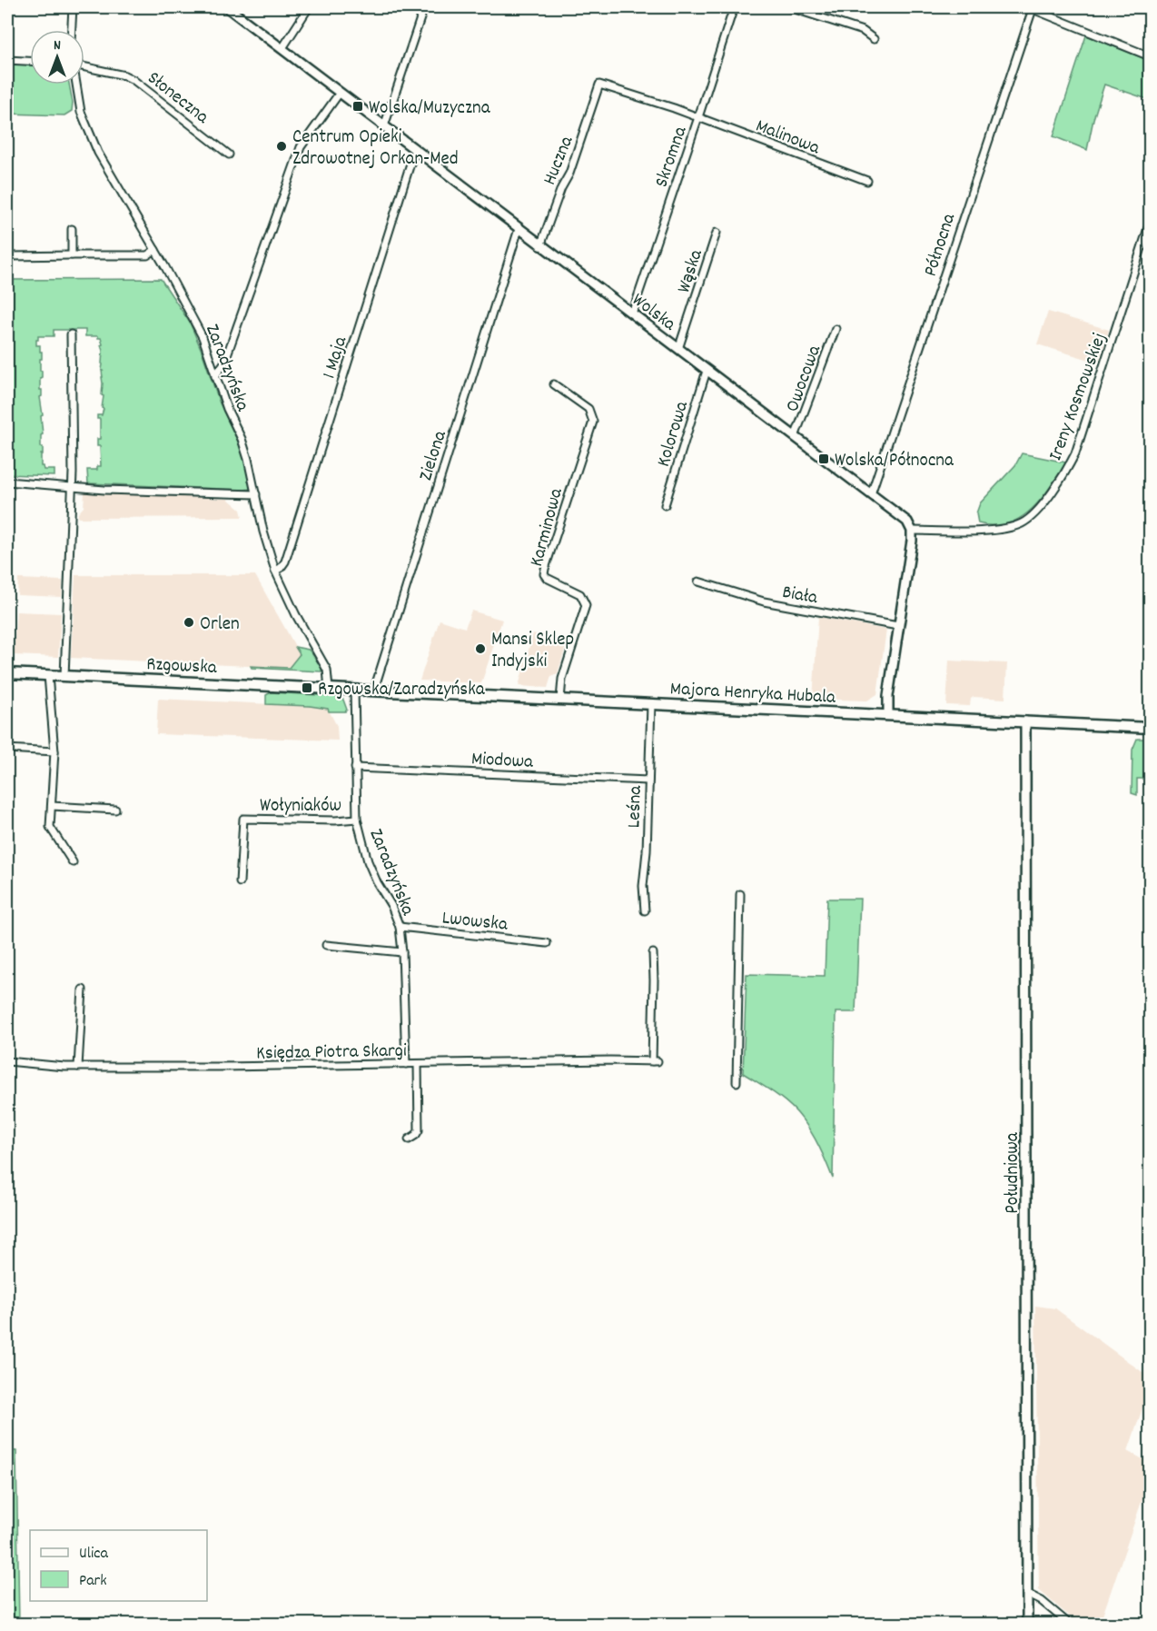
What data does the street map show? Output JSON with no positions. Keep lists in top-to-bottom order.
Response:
{
  "streets": {
    "main road": ["Rzgowska", "Majora Henryka Hubala"],
    "street": [
      "Słoneczna",
      "Malinowa",
      "Skromna",
      "Huczna",
      "Północna",
      "Wąska",
      "Wolska",
      "1 Maja",
      "Zaradzyńska",
      "Owocowa",
      "Ireny Kosmowskiej",
      "Kolorowa",
      "Zielona",
      "Karminowa",
      "Biała",
      "Miodowa",
      "Wołyniaków",
      "Leśna",
      "Lwowska",
      "Księdza Piotra Skargi",
      "Południowa"
    ]
  },
  "crossings": [
    ["Malinowa", "Skromna"],
    ["Malinowa", "Huczna"],
    ["Skromna", "Wolska"],
    ["Huczna", "Wolska"],
    ["Północna", "Wolska"],
    ["Wąska", "Wolska"],
    ["Wolska", "1 Maja"],
    ["Wolska", "Owocowa"],
    ["Wolska", "Ireny Kosmowskiej"],
    ["Wolska", "Kolorowa"],
    ["Wolska", "Zielona"],
    ["1 Maja", "Zaradzyńska"],
    ["Zaradzyńska", "Rzgowska"],
    ["Zaradzyńska", "Majora Henryka Hubala"],
    ["Zaradzyńska", "Miodowa"],
    ["Zaradzyńska", "Wołyniaków"],
    ["Zaradzyńska", "Lwowska"],
    ["Zaradzyńska", "Księdza Piotra Skargi"],
    ["Zielona", "Majora Henryka Hubala"],
    ["Karminowa", "Majora Henryka Hubala"],
    ["Rzgowska", "Majora Henryka Hubala"],
    ["Majora Henryka Hubala", "Leśna"],
    ["Majora Henryka Hubala", "Południowa"],
    ["Miodowa", "Leśna"]
  ],
  "places": {
    "transit": ["Wolska/Muzyczna", "Wolska/Północna", "Rzgowska/Zaradzyńska"],
    "other": ["Centrum Opieki Zdrowotnej Orkan-Med", "Orlen", "Mansi Sklep Indyjski"]
  },
  "legend": ["Ulica", "Park"],
  "north": "top"
}
